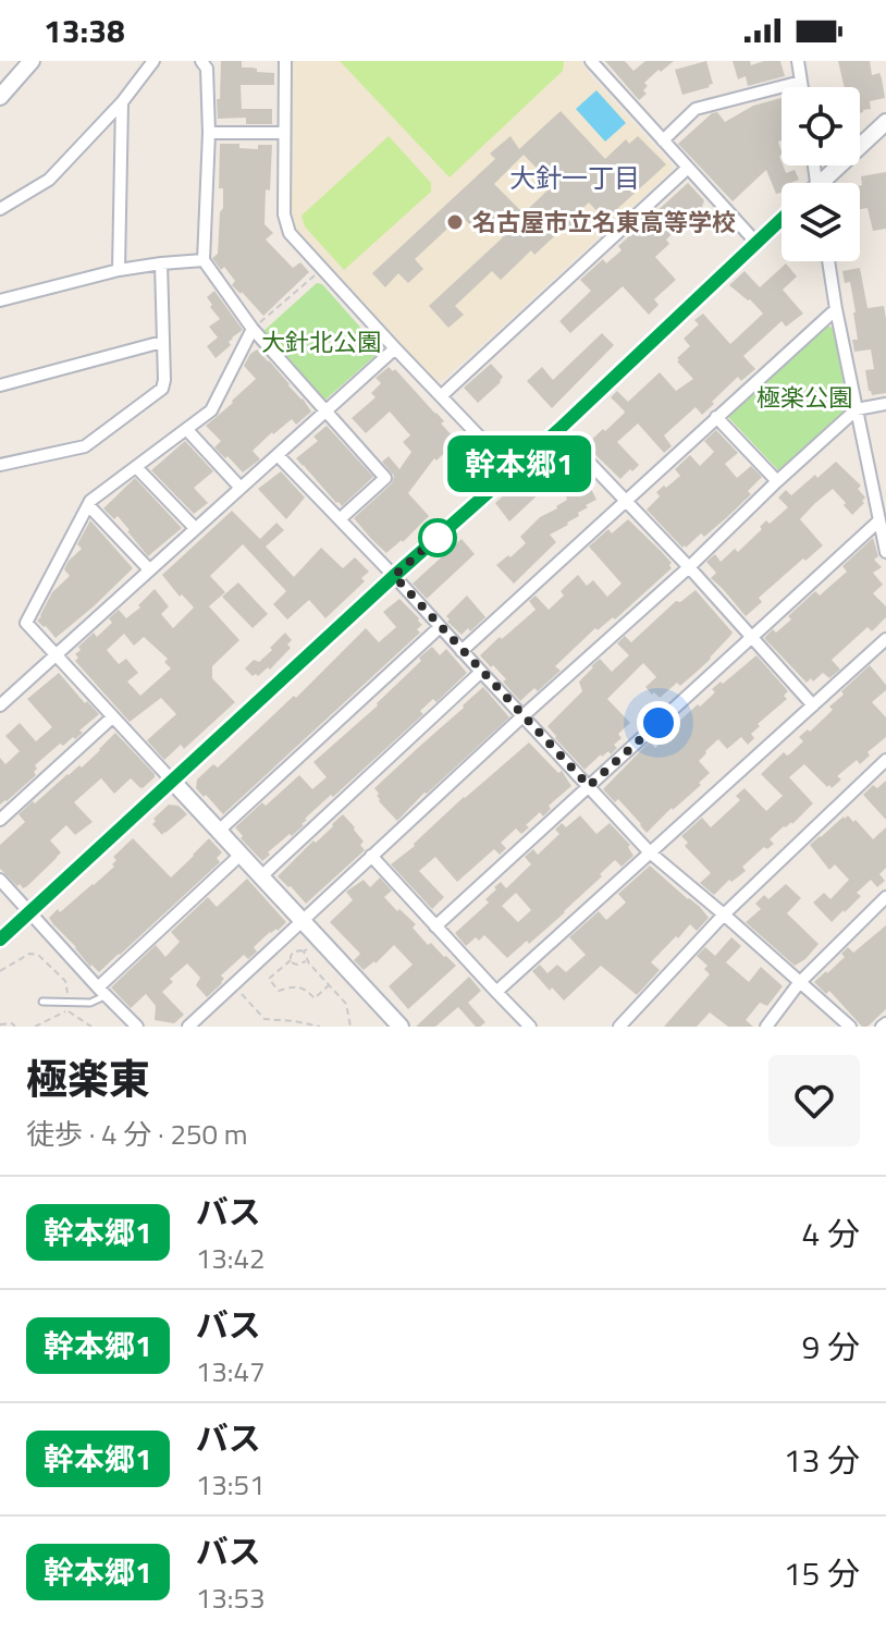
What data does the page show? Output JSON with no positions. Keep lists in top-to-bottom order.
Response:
{
  "districts": ["大針一丁目"],
  "parks": ["大針北公園", "極楽公園"],
  "places": ["名古屋市立名東高等学校"],
  "lines": ["bus line 幹本郷1"],
  "page": {
    "status": "13:38",
    "on_map": "幹本郷1",
    "heading": ["極楽東", "徒歩 · 4 分 · 250 m"],
    "list": [
      {
        "mark": "幹本郷1",
        "name": "バス",
        "note": "13:42",
        "value": "4 分"
      },
      {
        "mark": "幹本郷1",
        "name": "バス",
        "note": "13:47",
        "value": "9 分"
      },
      {
        "mark": "幹本郷1",
        "name": "バス",
        "note": "13:51",
        "value": "13 分"
      },
      {
        "mark": "幹本郷1",
        "name": "バス",
        "note": "13:53",
        "value": "15 分"
      }
    ]
  }
}
